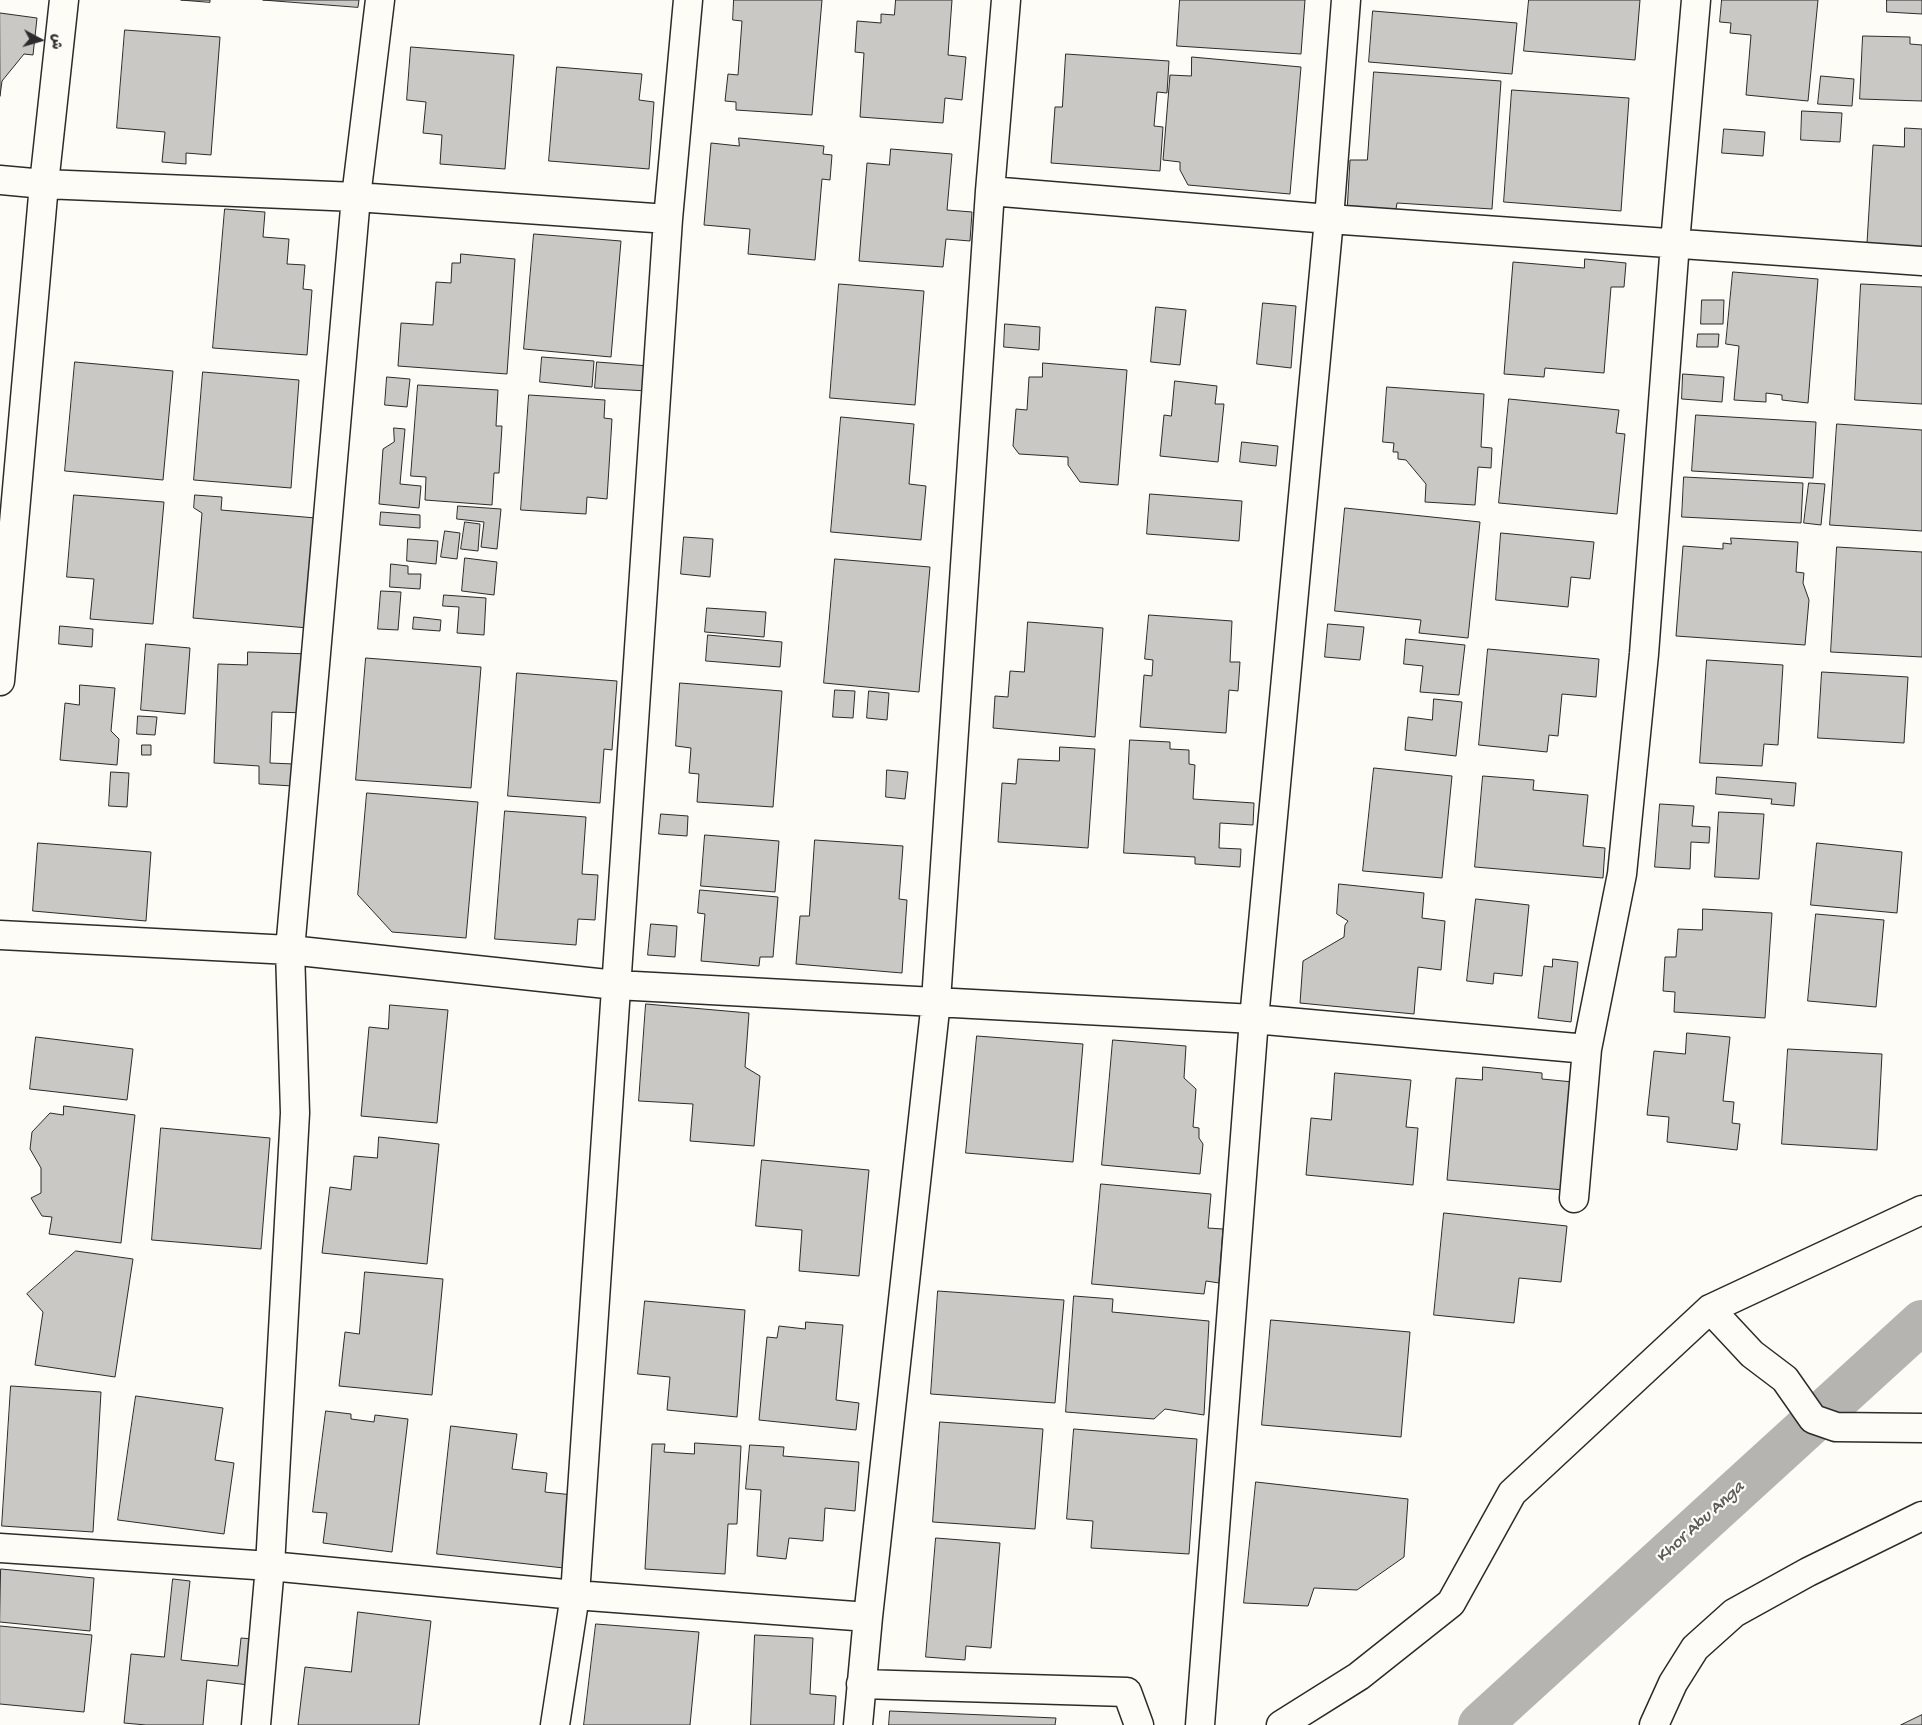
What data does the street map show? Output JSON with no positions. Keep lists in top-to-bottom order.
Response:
{
  "water": ["Khor Abu Anga"],
  "north": "right"
}
